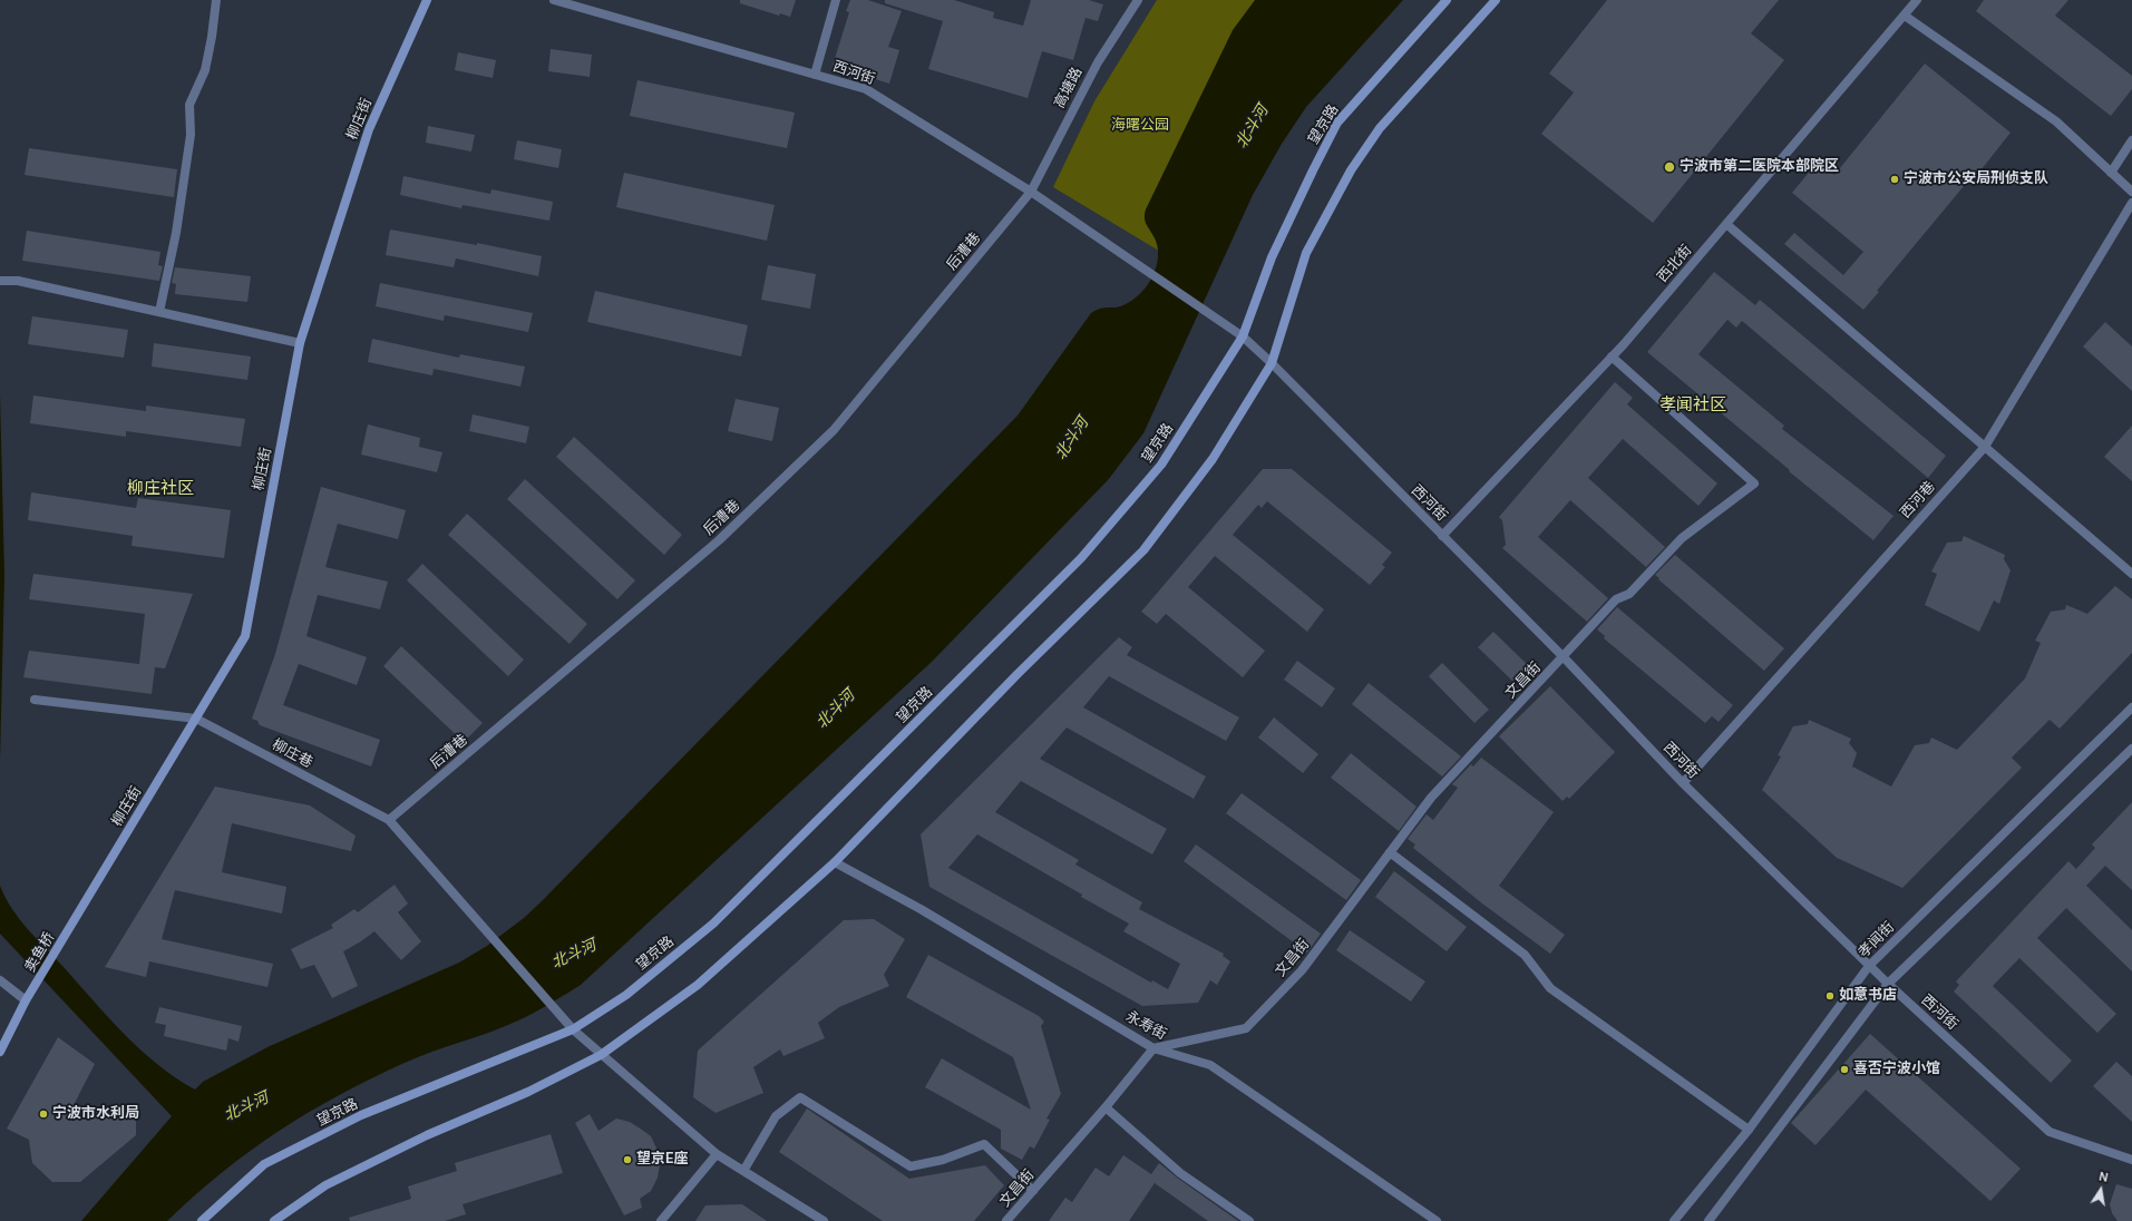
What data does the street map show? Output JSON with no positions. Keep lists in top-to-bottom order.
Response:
{
  "streets": {
    "main road": ["柳庄街", "望京路", "卖鱼桥"],
    "street": [
      "西河街",
      "高塘路",
      "后漕巷",
      "西北街",
      "西河巷",
      "文昌街",
      "柳庄巷",
      "孝闻街",
      "永寿街"
    ]
  },
  "crossings": [
    ["西河街", "高塘路"],
    ["西河街", "望京路"],
    ["西河街", "后漕巷"],
    ["西河街", "西北街"],
    ["西河街", "西河巷"],
    ["西河街", "文昌街"],
    ["西河街", "孝闻街"],
    ["高塘路", "后漕巷"],
    ["柳庄街", "柳庄巷"],
    ["柳庄街", "卖鱼桥"],
    ["望京路", "柳庄巷"],
    ["后漕巷", "柳庄巷"],
    ["西北街", "文昌街"],
    ["文昌街", "永寿街"]
  ],
  "districts": ["孝闻社区", "柳庄社区"],
  "water": ["北斗河"],
  "parks": ["海曙公园"],
  "places": [
    "宁波市第二医院本部院区",
    "宁波市公安局刑侦支队",
    "如意书店",
    "喜否宁波小馆",
    "宁波市水利局",
    "望京E座"
  ],
  "north": "top"
}
